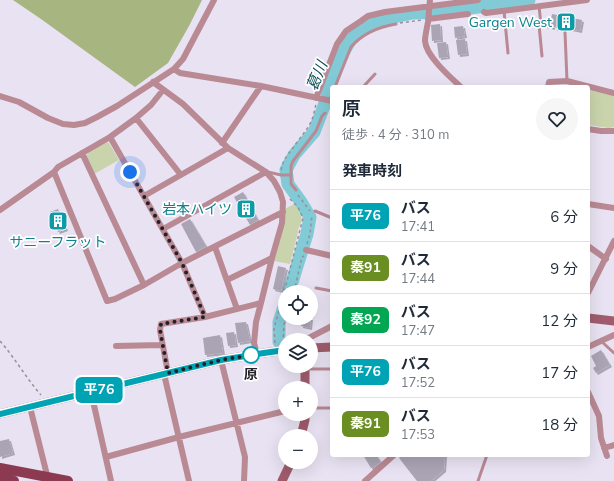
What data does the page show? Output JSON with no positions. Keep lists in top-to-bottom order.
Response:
{
  "water": ["葛川"],
  "places": {
    "building": ["Gargen West", "岩本ハイツ", "サニーフラット"],
    "other": ["原"]
  },
  "lines": ["bus line 平76"],
  "page": {
    "on_map": "平76",
    "heading": [
      ["原", "徒歩 · 4 分 · 310 m"],
      "発車時刻"
    ],
    "list": [
      {
        "mark": "平76",
        "name": "バス",
        "note": "17:41",
        "value": "6 分"
      },
      {
        "mark": "秦91",
        "name": "バス",
        "note": "17:44",
        "value": "9 分"
      },
      {
        "mark": "秦92",
        "name": "バス",
        "note": "17:47",
        "value": "12 分"
      },
      {
        "mark": "平76",
        "name": "バス",
        "note": "17:52",
        "value": "17 分"
      },
      {
        "mark": "秦91",
        "name": "バス",
        "note": "17:53",
        "value": "18 分"
      }
    ],
    "map_buttons": ["+", "−"]
  }
}
